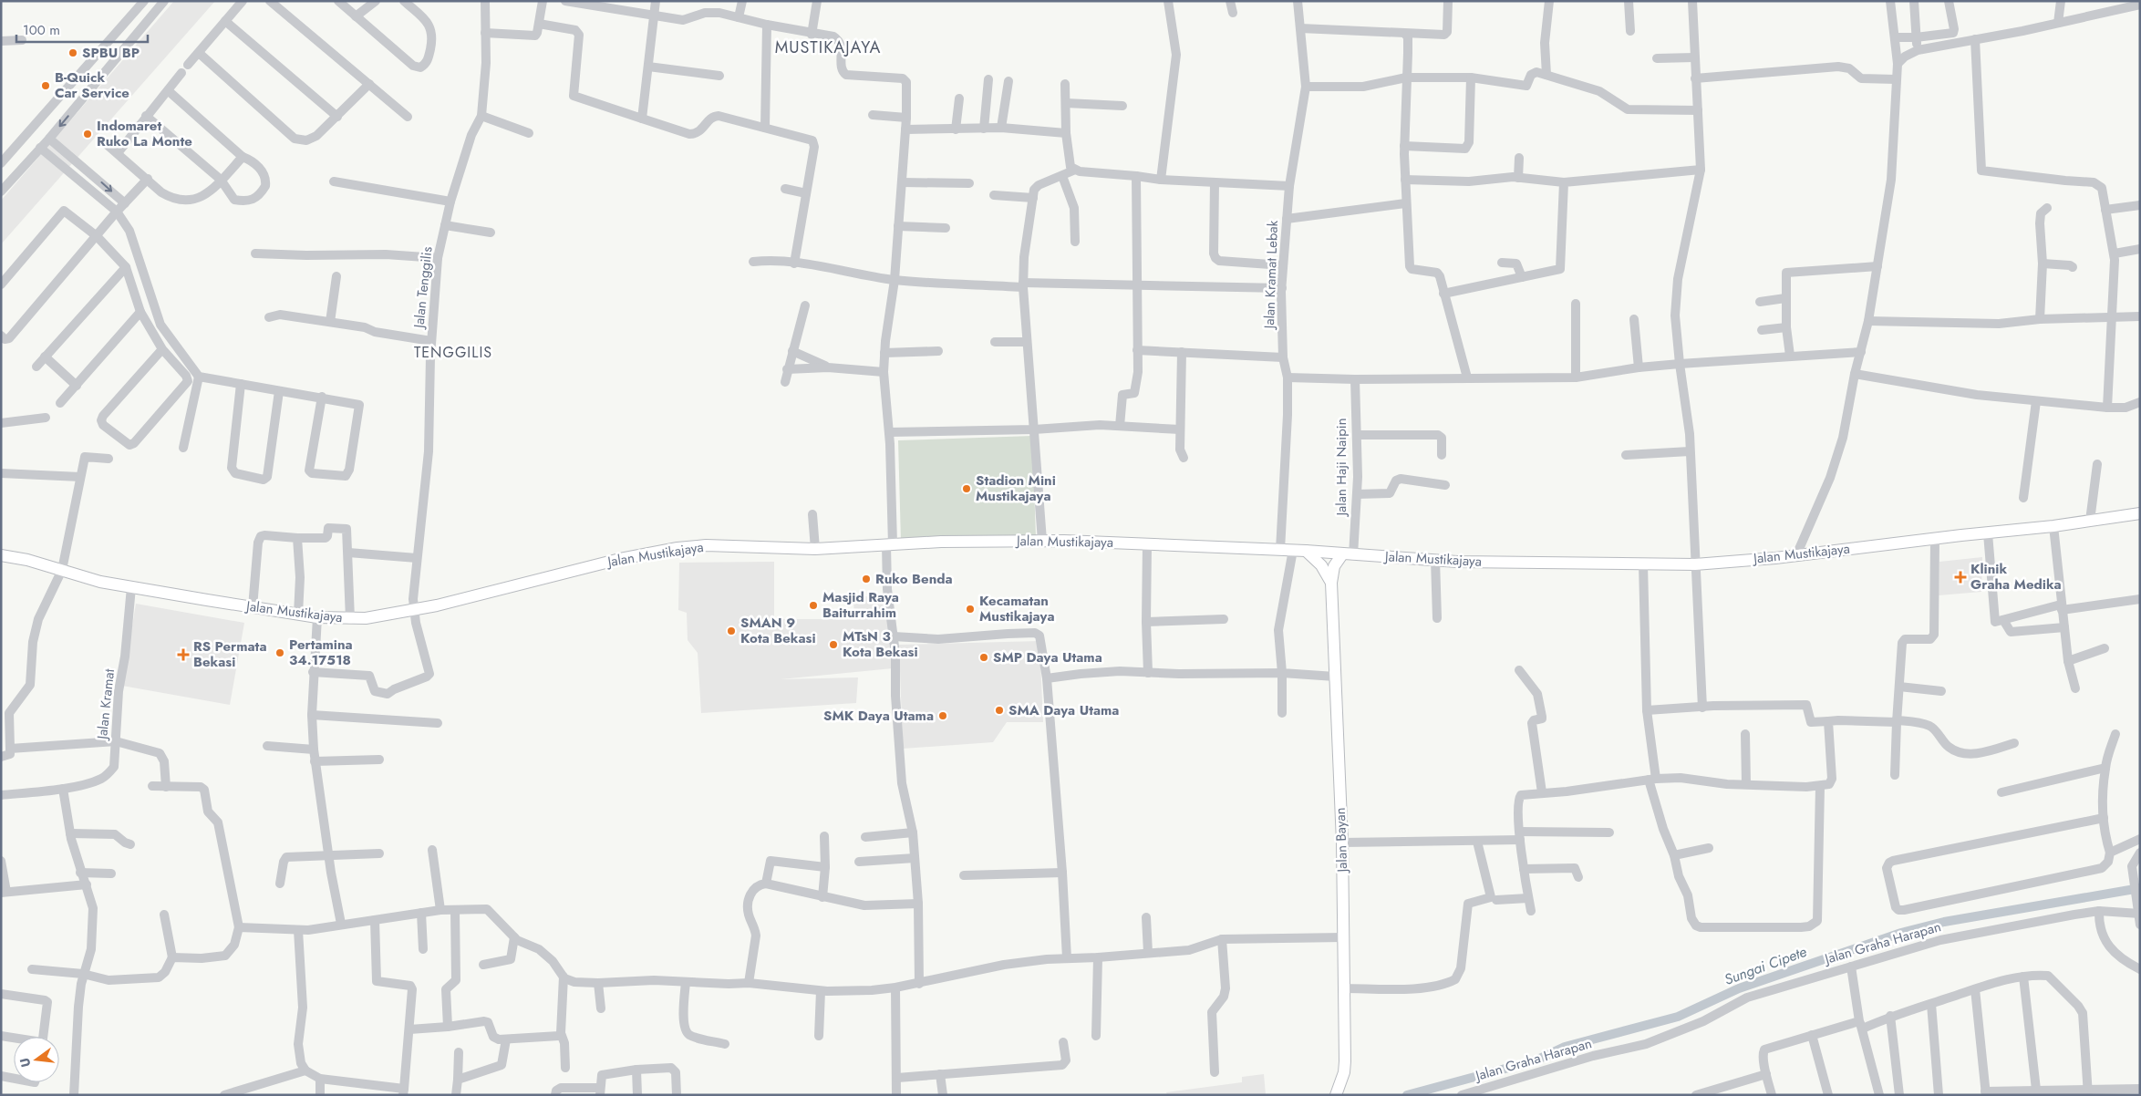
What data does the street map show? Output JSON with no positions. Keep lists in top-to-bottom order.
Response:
{
  "streets": {
    "main road": ["Jalan Mustikajaya", "Jalan Bayan"],
    "street": [
      "Jalan Kramat Lebak",
      "Jalan Tenggilis",
      "Jalan Haji Naipin",
      "Jalan Kramat",
      "Jalan Graha Harapan"
    ]
  },
  "crossings": [
    ["Jalan Kramat Lebak", "Jalan Mustikajaya"],
    ["Jalan Tenggilis", "Jalan Mustikajaya"],
    ["Jalan Haji Naipin", "Jalan Mustikajaya"],
    ["Jalan Haji Naipin", "Jalan Bayan"],
    ["Jalan Mustikajaya", "Jalan Kramat"],
    ["Jalan Mustikajaya", "Jalan Bayan"]
  ],
  "districts": ["MUSTIKAJAYA", "TENGGILIS"],
  "water": ["Sungai Cipete"],
  "places": {
    "other": [
      "SPBU BP",
      "B-Quick Car Service",
      "Indomaret Ruko La Monte",
      "Stadion Mini Mustikajaya",
      "Ruko Benda",
      "Masjid Raya Baiturrahim",
      "Kecamatan Mustikajaya",
      "SMAN 9 Kota Bekasi",
      "MTsN 3 Kota Bekasi",
      "Pertamina 34.17518",
      "SMP Daya Utama",
      "SMA Daya Utama",
      "SMK Daya Utama"
    ],
    "health": ["Klinik Graha Medika", "RS Permata Bekasi"]
  },
  "scale_bar": "100 m",
  "north": "left"
}
